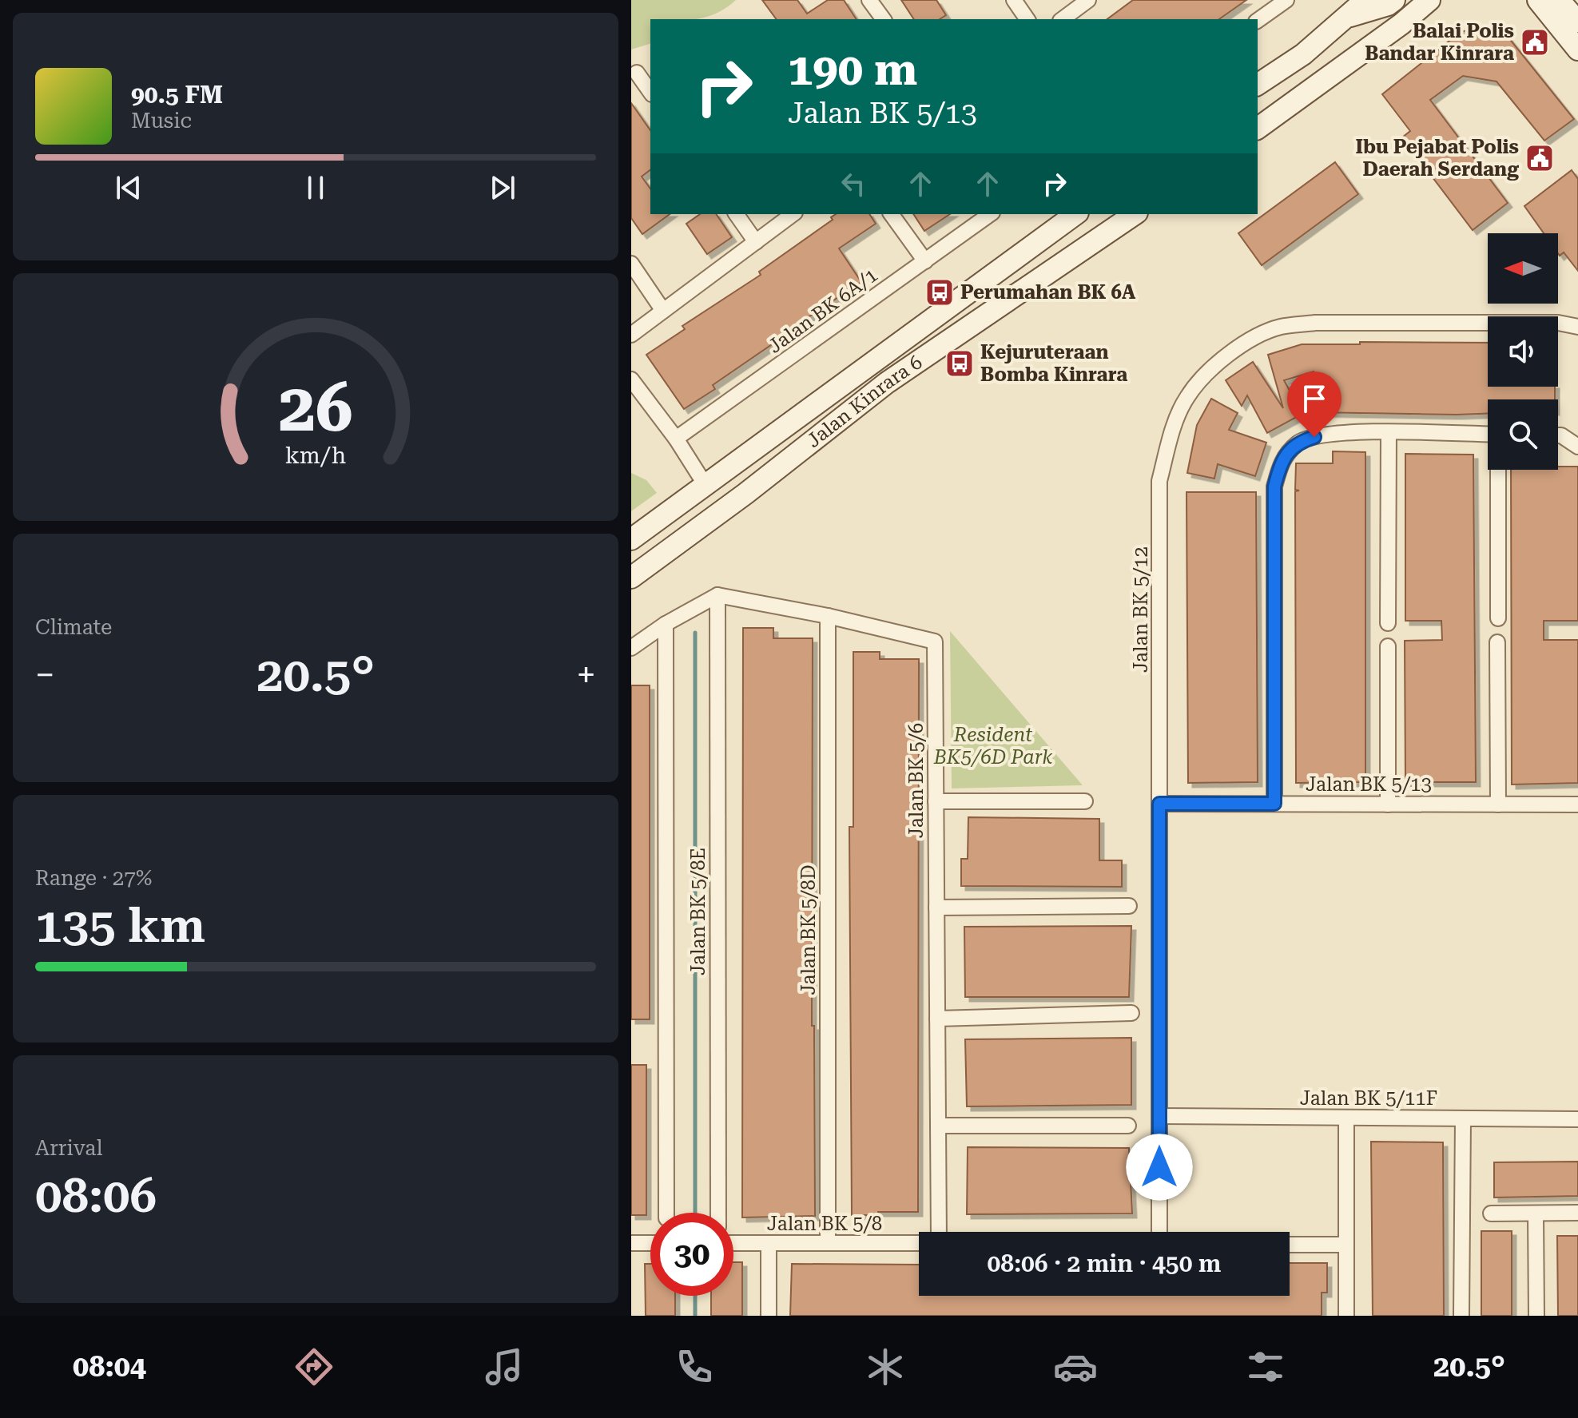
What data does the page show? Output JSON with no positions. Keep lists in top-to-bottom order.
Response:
{
  "streets": {
    "main road": ["Jalan Kinrara 6"],
    "street": [
      "Jalan BK 6A/1",
      "Jalan BK 5/12",
      "Jalan BK 5/6",
      "Jalan BK 5/13",
      "Jalan BK 5/8E",
      "Jalan BK 5/8D",
      "Jalan BK 5/11F",
      "Jalan BK 5/8"
    ]
  },
  "crossings": [
    ["Jalan BK 5/12", "Jalan BK 5/13"],
    ["Jalan BK 5/12", "Jalan BK 5/11F"],
    ["Jalan BK 5/6", "Jalan BK 5/8E"],
    ["Jalan BK 5/6", "Jalan BK 5/8D"],
    ["Jalan BK 5/8D", "Jalan BK 5/8"]
  ],
  "parks": ["Resident BK5/6D Park"],
  "places": {
    "public building": ["Balai Polis Bandar Kinrara", "Ibu Pejabat Polis Daerah Serdang"],
    "bus stop": ["Perumahan BK 6A", "Kejuruteraan Bomba Kinrara"]
  },
  "north": "left",
  "page": {
    "turn": ["190 m", "Jalan BK 5/13"],
    "song": ["90.5 FM", "Music"],
    "tile": [
      "Climate",
      ["Range · 27%", "135 km"],
      ["Arrival", "08:06"]
    ],
    "heat": ["−", "20.5°", "+"],
    "limit": "30",
    "trip": "08:06 · 2 min · 450 m",
    "tabs": ["08:04", "20.5°"],
    "gauge": ["26", "km/h"]
  }
}
